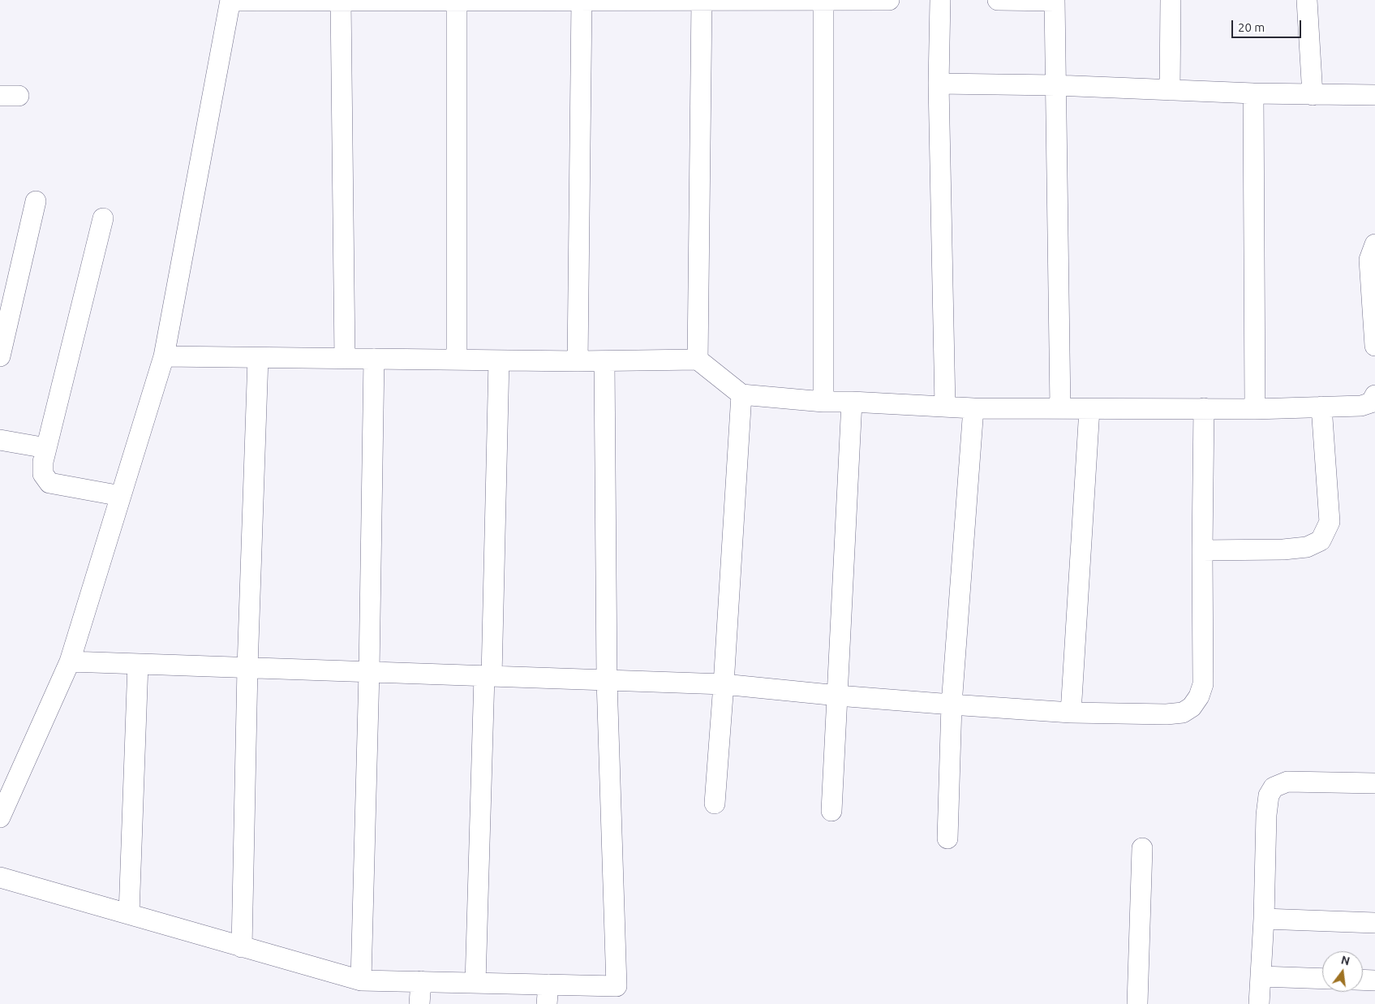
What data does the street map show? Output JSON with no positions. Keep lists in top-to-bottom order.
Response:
{
  "scale_bar": "20 m",
  "north": "top"
}
